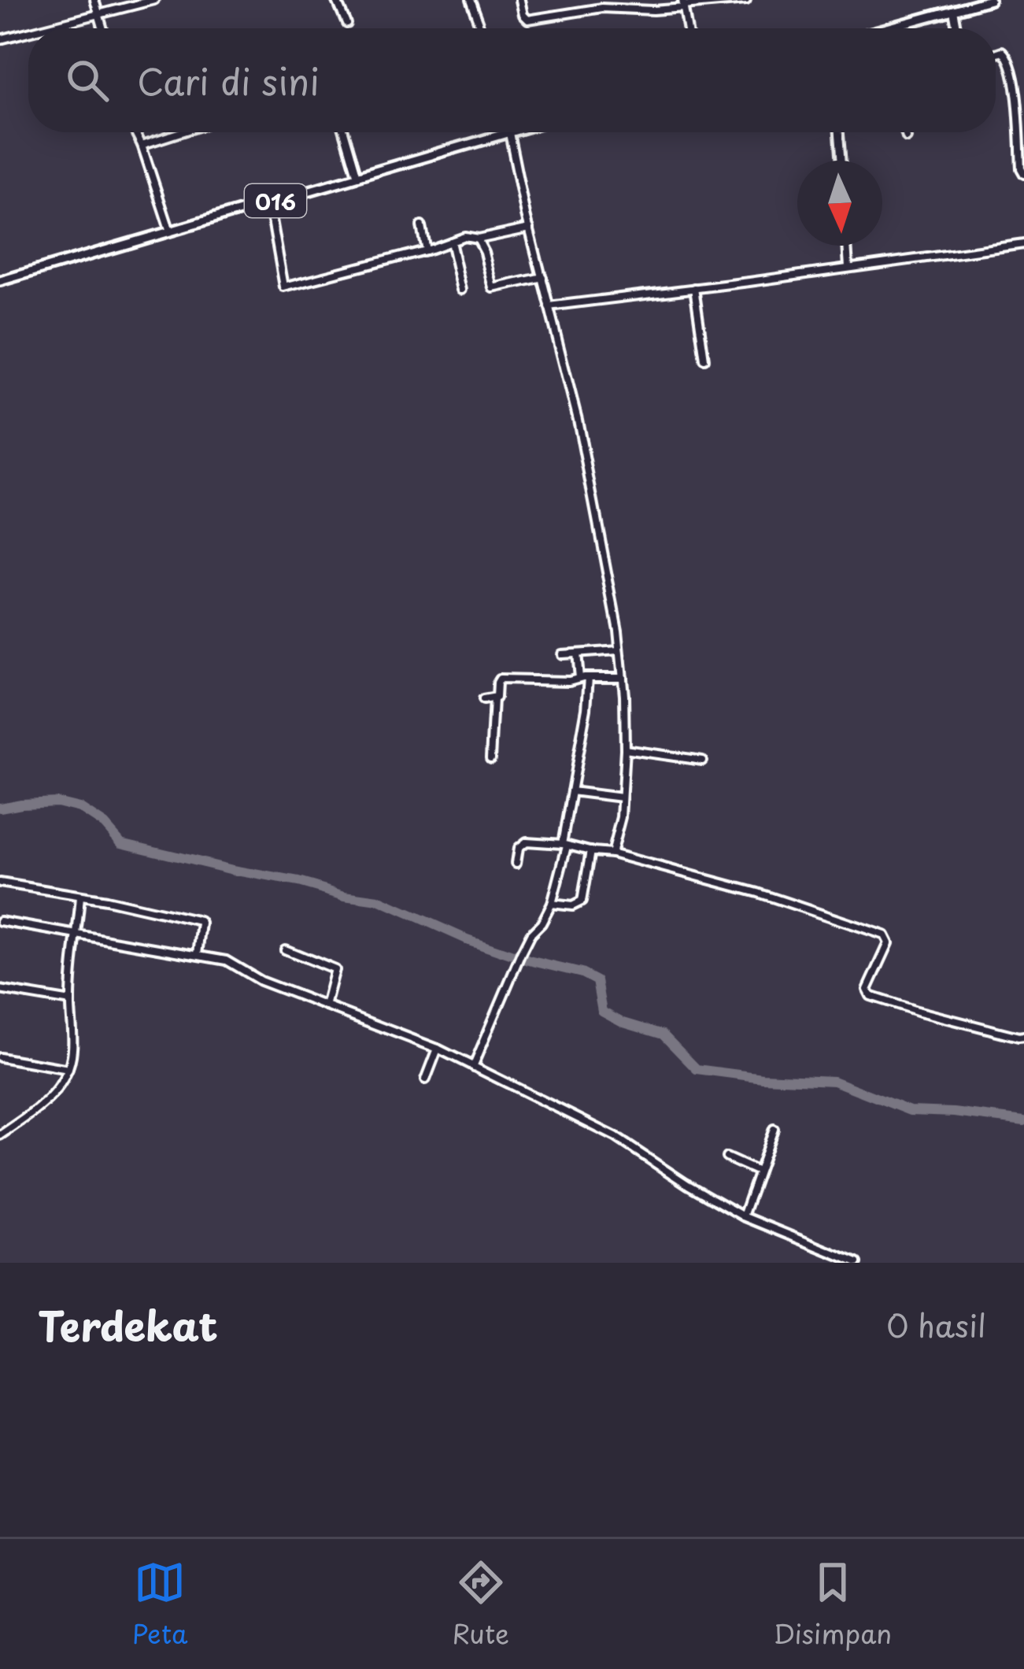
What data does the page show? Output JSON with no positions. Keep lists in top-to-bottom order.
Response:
{
  "streets": {
    "main road": ["016"]
  },
  "north": "bottom",
  "page": {
    "search": "Cari di sini",
    "heading": ["Terdekat", "0 hasil"],
    "nav": ["Peta", "Rute", "Disimpan"]
  }
}
